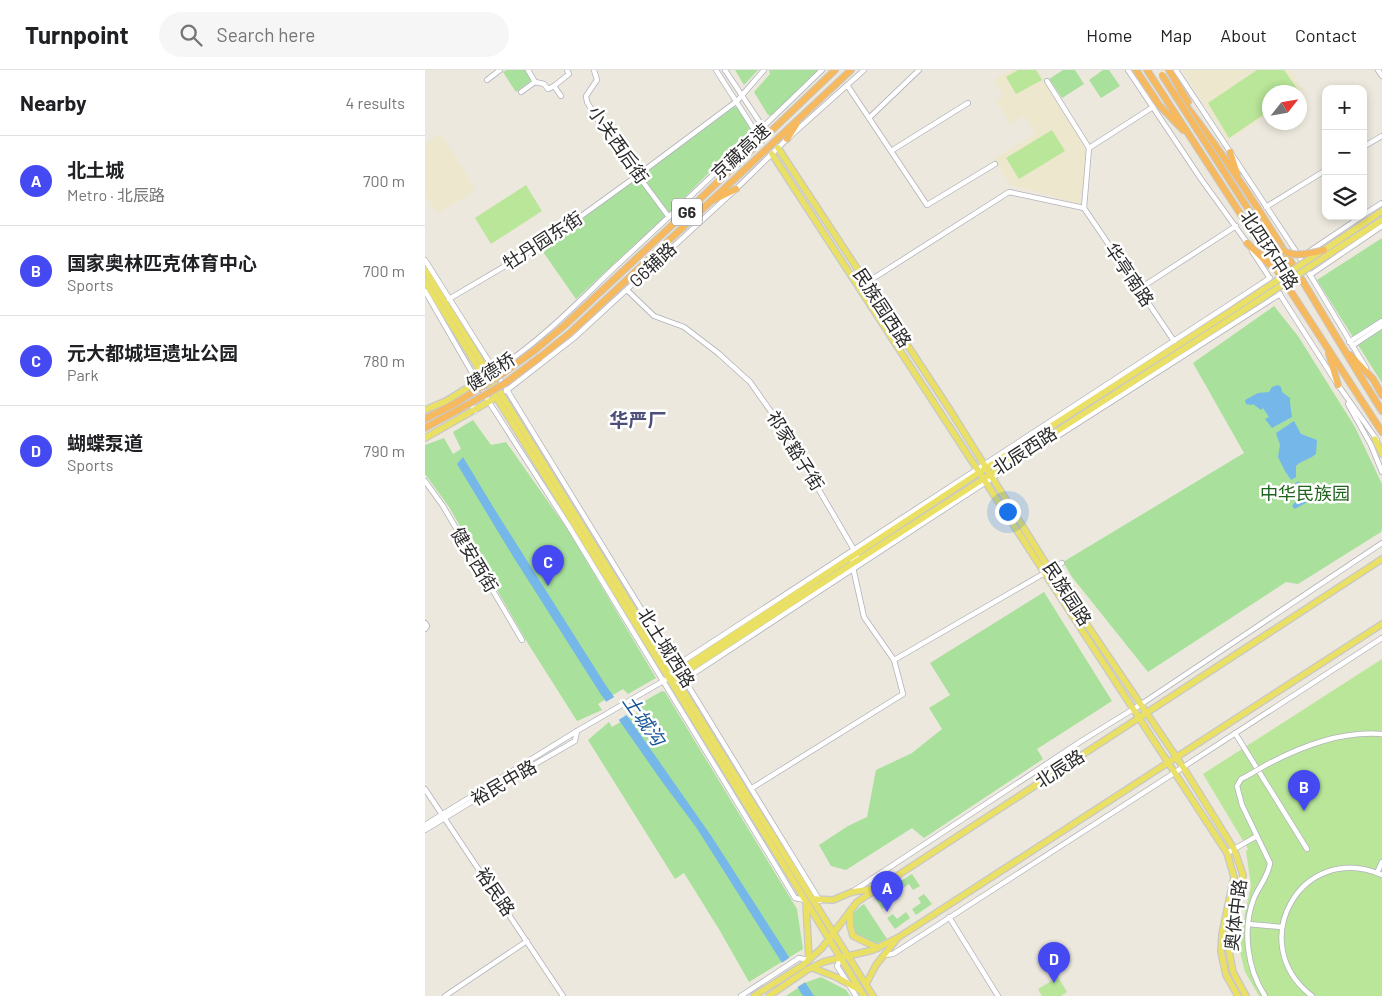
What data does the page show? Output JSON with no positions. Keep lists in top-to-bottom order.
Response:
{
  "streets": {
    "highway": [
      "京藏高速",
      "G6",
      "北四环中路",
      "健德桥"
    ],
    "main road": [
      "G6辅路",
      "民族园西路",
      "北辰西路",
      "民族园路",
      "北土城西路",
      "北辰路",
      "奥体中路"
    ],
    "street": [
      "小关西后街",
      "牡丹园东街",
      "华亭南路",
      "祁家豁子街",
      "健安西街",
      "裕民中路",
      "裕民路"
    ]
  },
  "crossings": [
    ["小关西后街", "牡丹园东街"],
    ["小关西后街", "G6辅路"],
    ["京藏高速", "健德桥"],
    ["北四环中路", "北辰西路"],
    ["G6辅路", "民族园西路"],
    ["G6辅路", "祁家豁子街"],
    ["G6辅路", "北土城西路"],
    ["华亭南路", "北辰西路"],
    ["民族园西路", "北辰西路"],
    ["民族园西路", "民族园路"],
    ["祁家豁子街", "北辰西路"],
    ["北辰西路", "民族园路"],
    ["北辰西路", "北土城西路"],
    ["北辰西路", "裕民中路"],
    ["民族园路", "北辰路"],
    ["民族园路", "奥体中路"],
    ["北土城西路", "北辰路"],
    ["北辰路", "奥体中路"],
    ["裕民中路", "裕民路"]
  ],
  "districts": ["华严厂"],
  "water": ["土城沟"],
  "parks": ["中华民族园"],
  "north": "top right",
  "page": {
    "header": "Turnpoint",
    "search": "Search here",
    "nav": [
      "Home",
      "Map",
      "About",
      "Contact"
    ],
    "heading": ["Nearby", "4 results"],
    "map_buttons": ["+", "−"],
    "list": [
      {
        "mark": "A",
        "name": "北土城",
        "note": "Metro · 北辰路",
        "value": "700 m"
      },
      {
        "mark": "B",
        "name": "国家奥林匹克体育中心",
        "note": "Sports",
        "value": "700 m"
      },
      {
        "mark": "C",
        "name": "元大都城垣遗址公园",
        "note": "Park",
        "value": "780 m"
      },
      {
        "mark": "D",
        "name": "蝴蝶泵道",
        "note": "Sports",
        "value": "790 m"
      }
    ],
    "pins": [
      "C",
      "B",
      "A",
      "D"
    ]
  }
}
